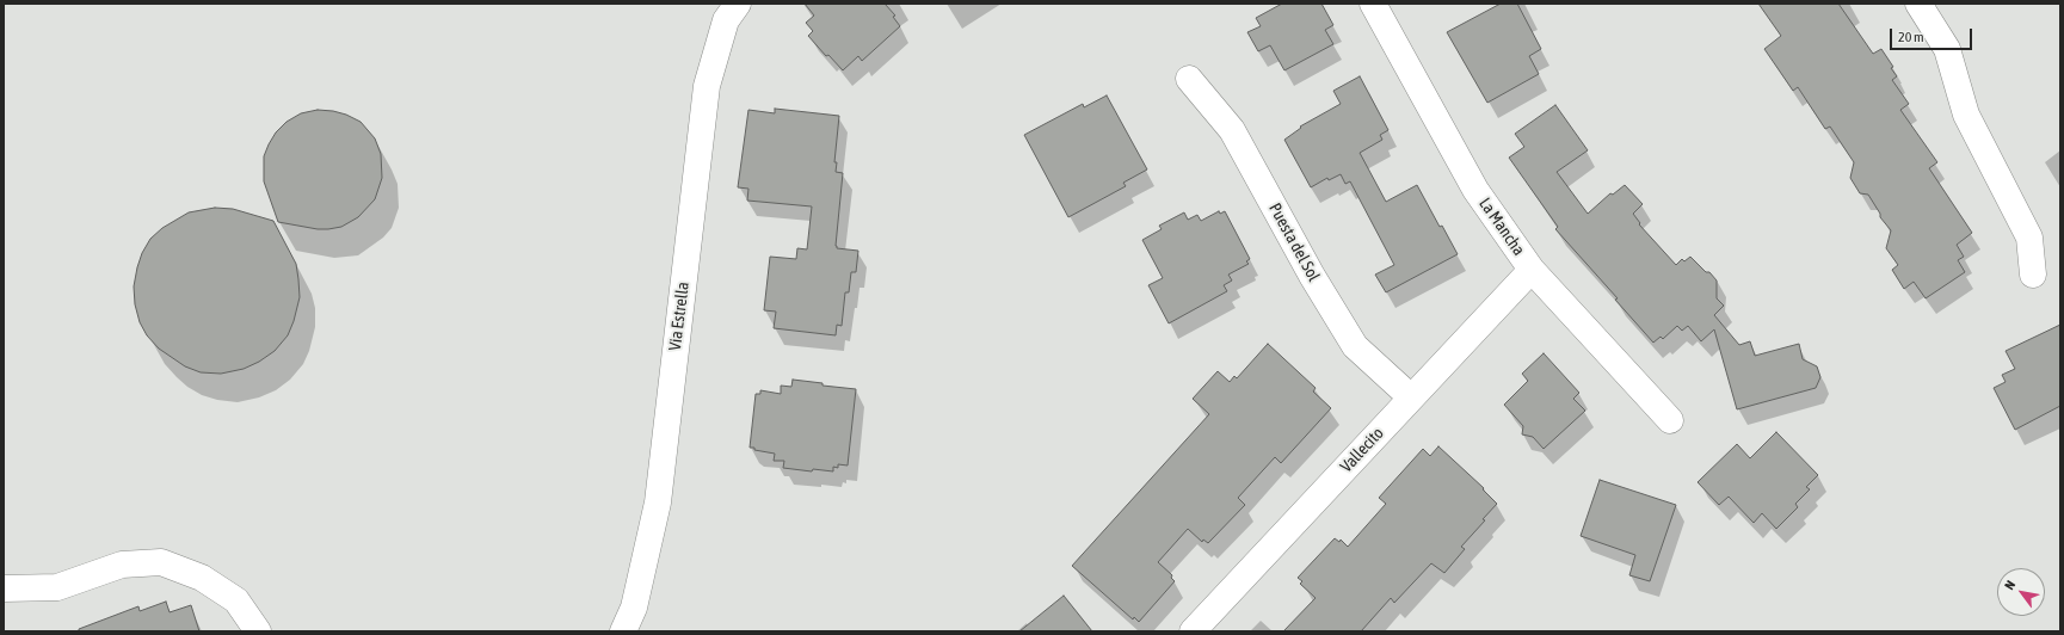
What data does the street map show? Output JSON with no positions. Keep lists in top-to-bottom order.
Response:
{
  "streets": {
    "street": [
      "La Mancha",
      "Puesta del Sol",
      "Via Estrella",
      "Vallecito"
    ]
  },
  "crossings": [
    ["La Mancha", "Vallecito"],
    ["Puesta del Sol", "Vallecito"]
  ],
  "scale_bar": "20 m",
  "north": "top left"
}
